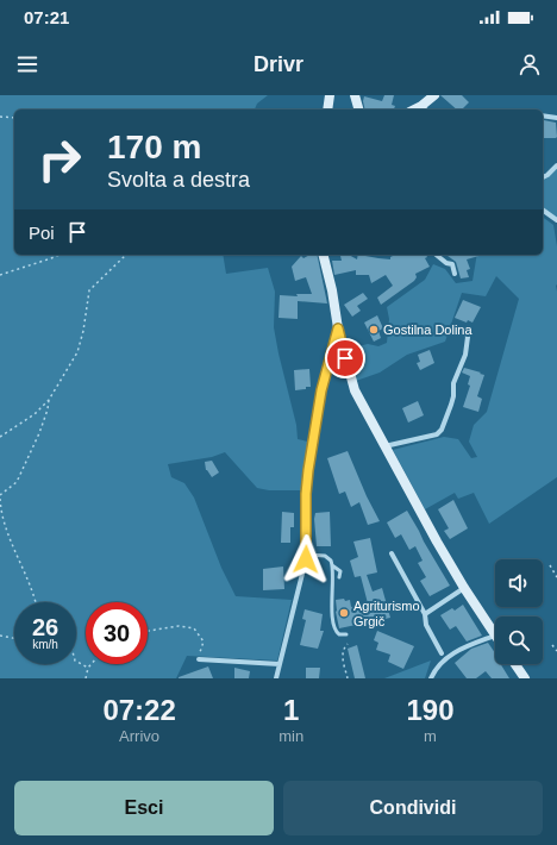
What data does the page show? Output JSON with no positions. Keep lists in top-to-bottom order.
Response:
{
  "places": ["Gostilna Dolina", "Agriturismo Grgič"],
  "page": {
    "status": "07:21",
    "header": "Drivr",
    "turn": ["170 m", "Svolta a destra"],
    "then": "Poi",
    "speed": "26 km/h",
    "limit": "30",
    "eta": [
      "07:22",
      "Arrivo",
      "1",
      "min",
      "190",
      "m"
    ],
    "buttons": ["Esci", "Condividi"]
  }
}
